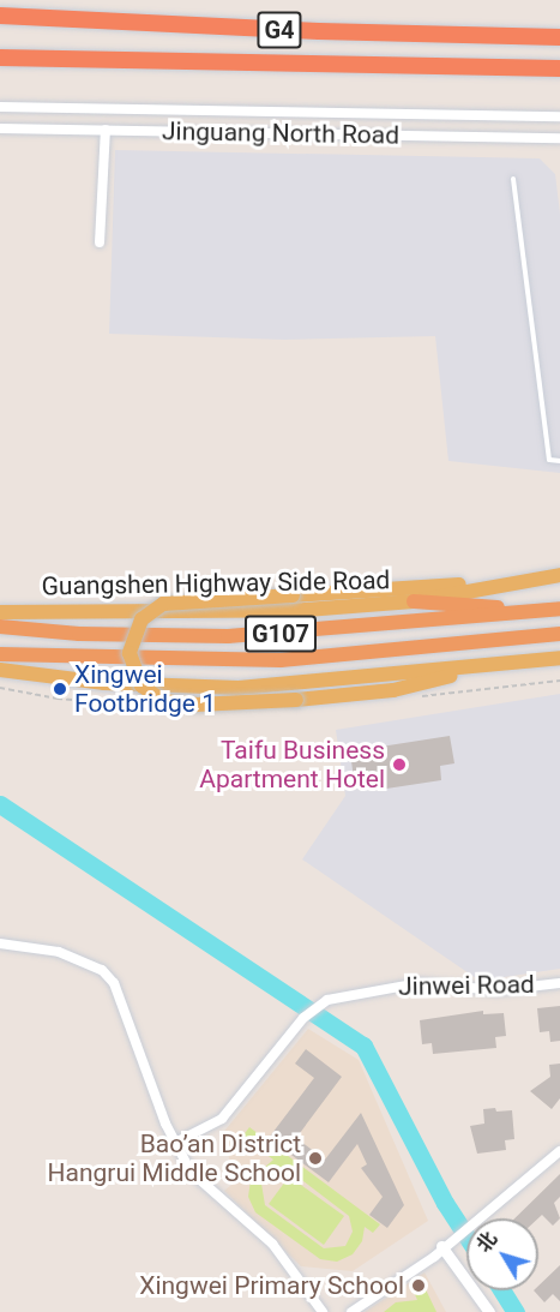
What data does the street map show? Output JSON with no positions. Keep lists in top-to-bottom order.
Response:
{
  "streets": {
    "highway": ["G4", "G107"],
    "main road": ["Guangshen Highway Side Road"],
    "street": ["Jinguang North Road", "Jinwei Road"]
  },
  "places": [
    "Xingwei Footbridge 1",
    "Taifu Business Apartment Hotel",
    "Bao’an District Hangrui Middle School",
    "Xingwei Primary School"
  ],
  "north": "top left"
}
